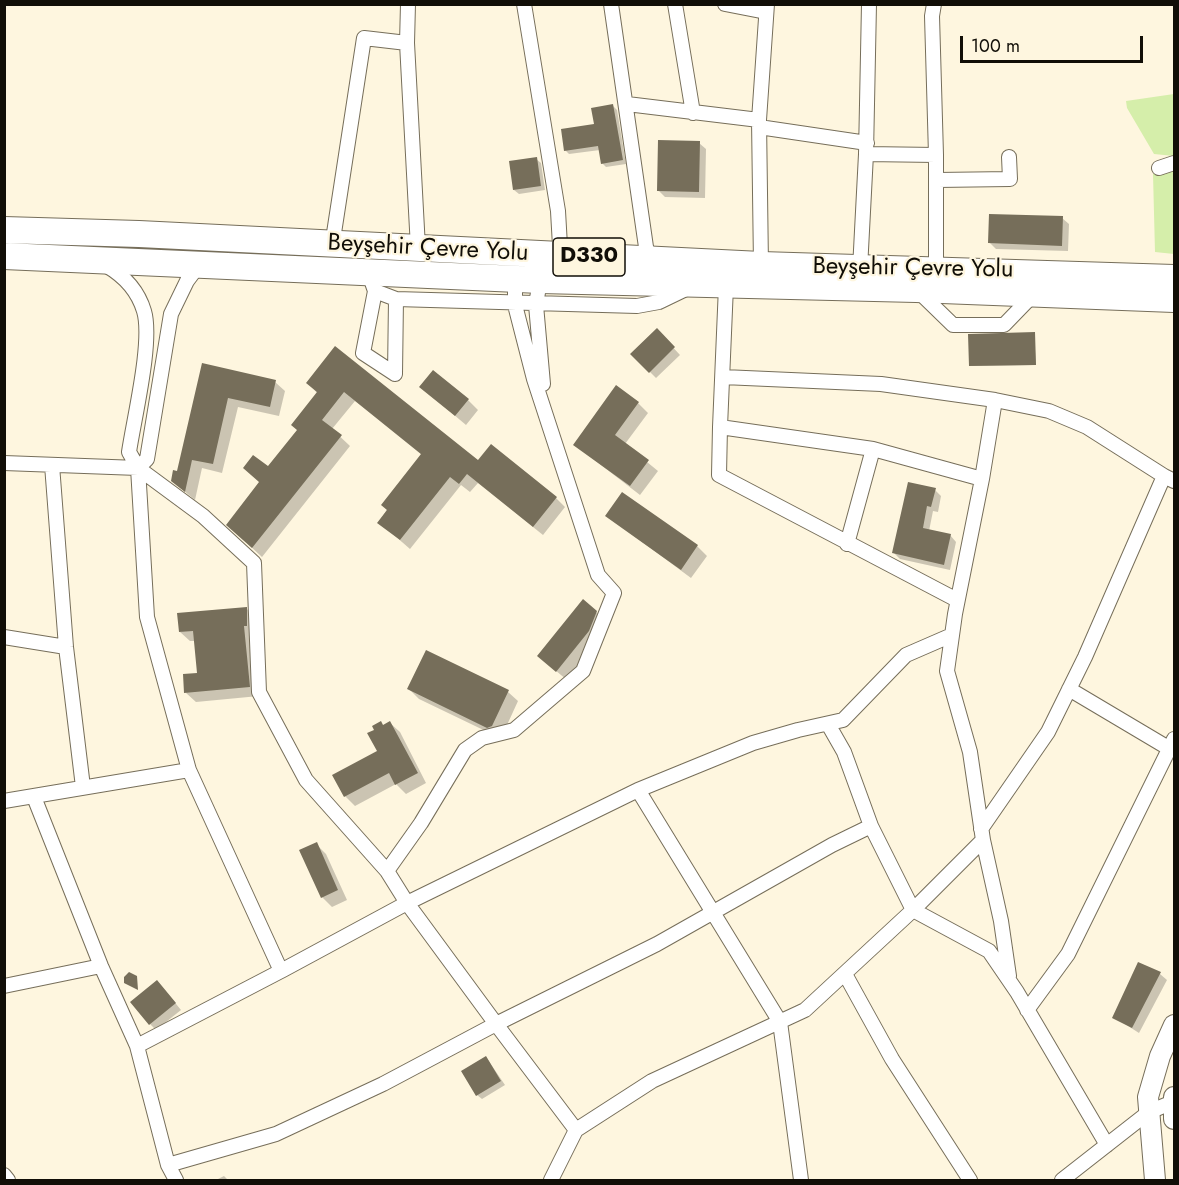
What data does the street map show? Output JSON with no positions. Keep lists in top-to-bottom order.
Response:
{
  "streets": {
    "highway": ["Beyşehir Çevre Yolu", "D330"]
  },
  "scale_bar": "100 m"
}
